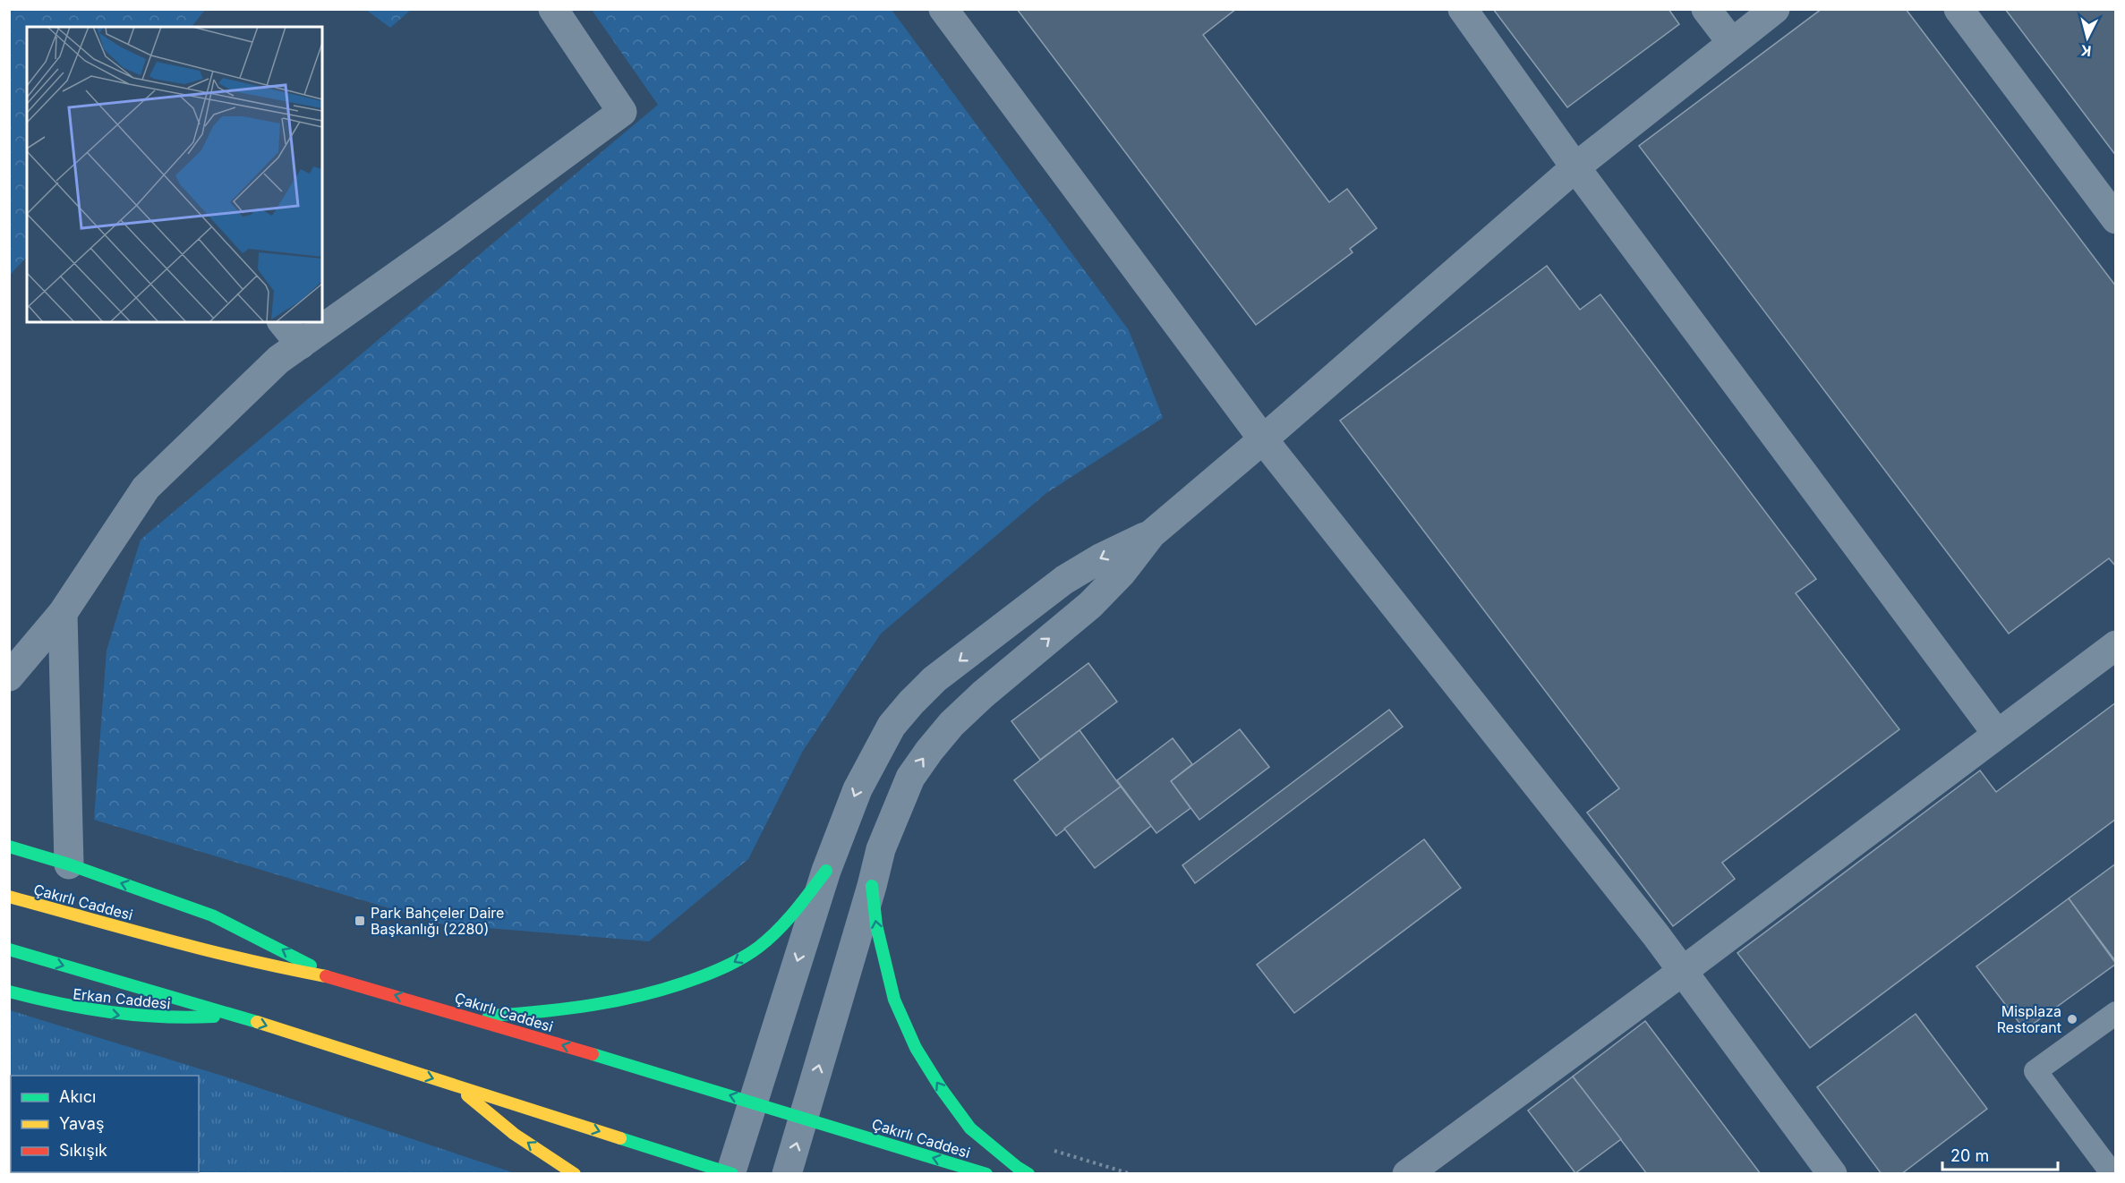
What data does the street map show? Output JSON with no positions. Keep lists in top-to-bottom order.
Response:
{
  "streets": {
    "main road": ["Çakırlı Caddesi", "Erkan Caddesi"]
  },
  "places": {
    "transit": ["Park Bahçeler Dai̇re Başkanlığı (2280)"],
    "other": ["Misplaza Restorant"]
  },
  "legend": ["Akıcı", "Yavaş", "Sıkışık"],
  "scale_bar": "20 m",
  "north": "bottom"
}
